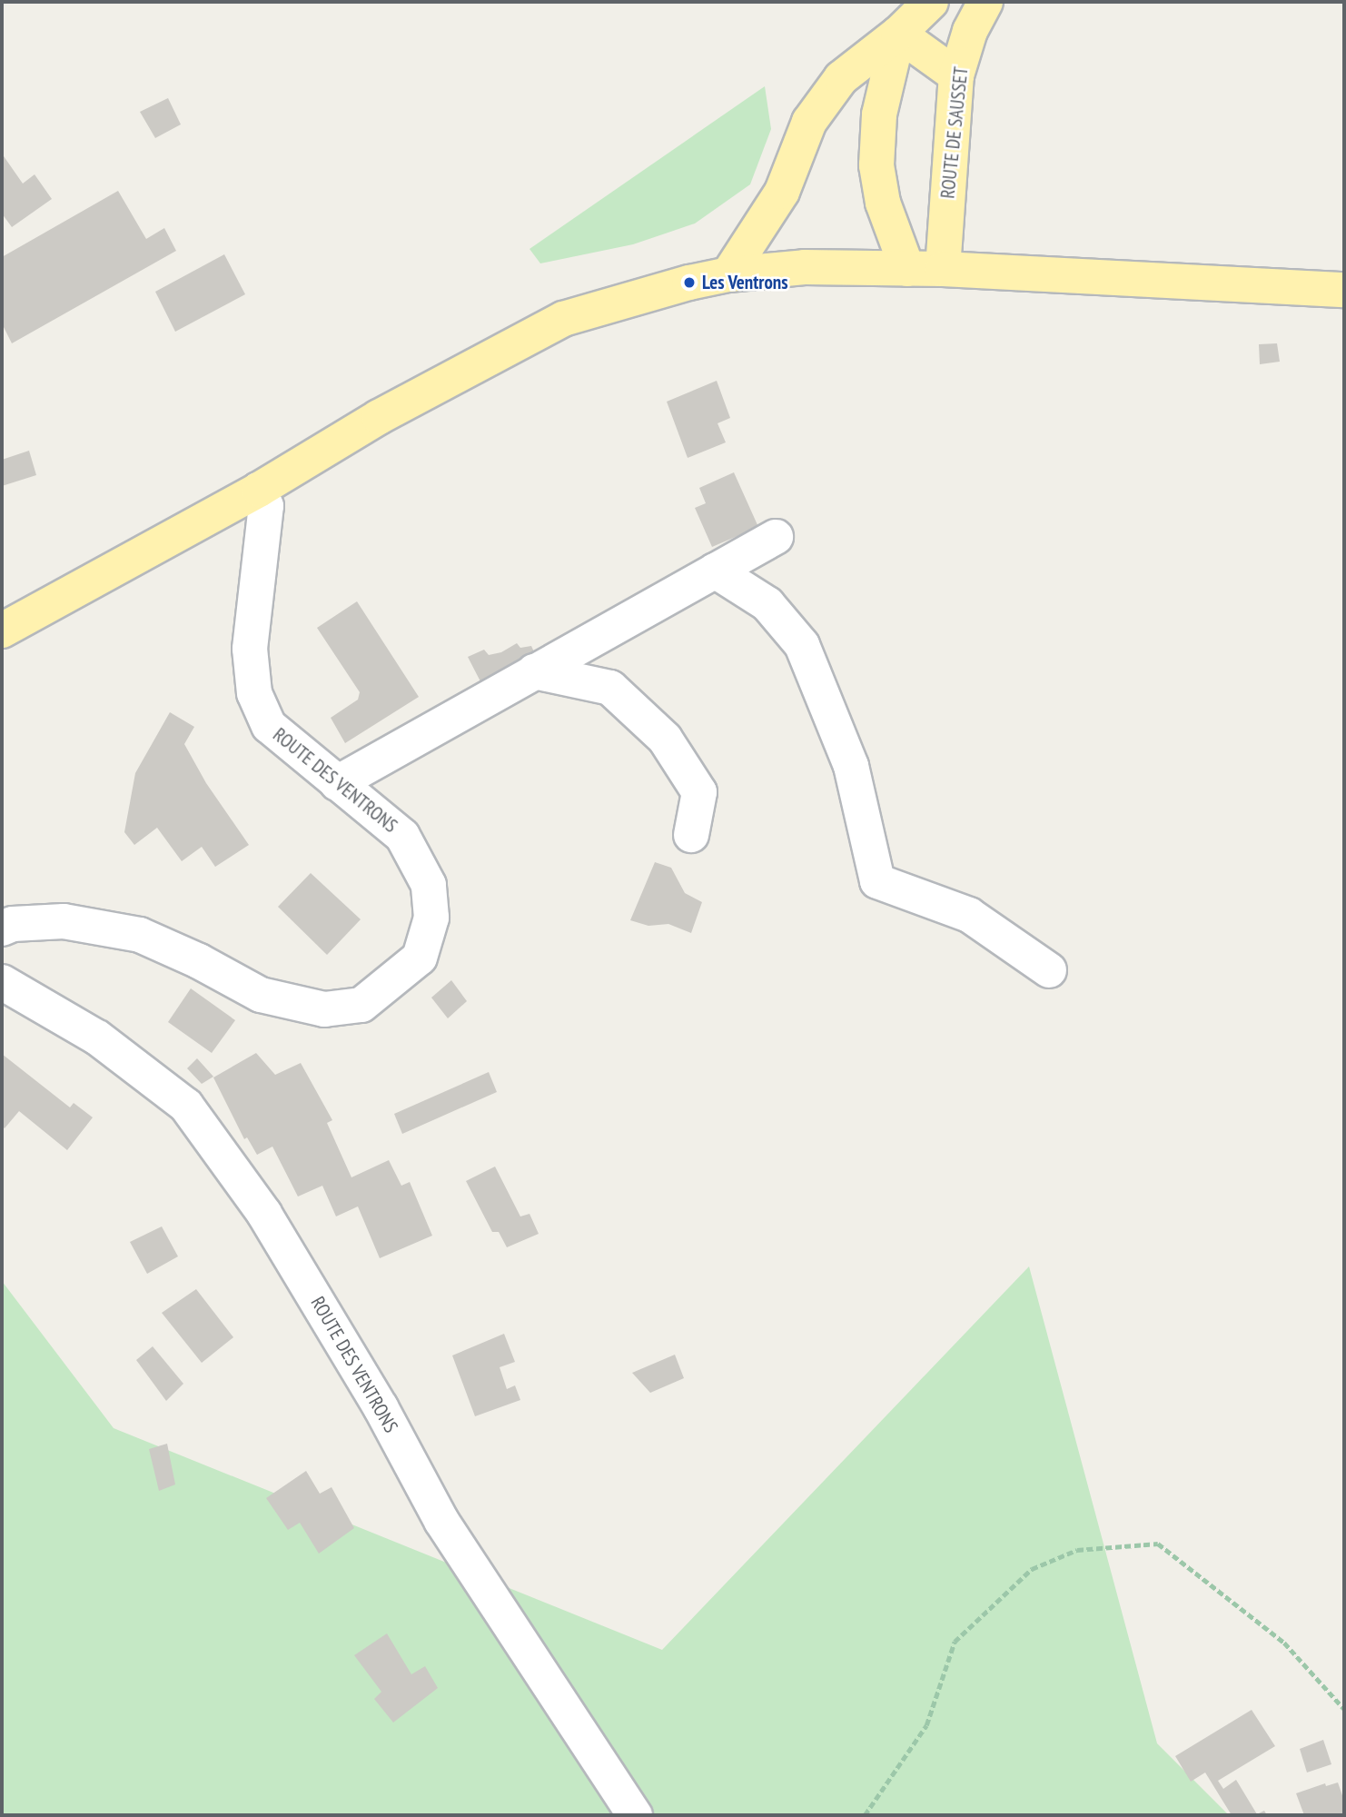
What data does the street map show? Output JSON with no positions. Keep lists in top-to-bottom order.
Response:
{
  "streets": {
    "main road": ["ROUTE DE SAUSSET"],
    "street": ["ROUTE DES VENTRONS"]
  },
  "places": ["Les Ventrons"]
}
